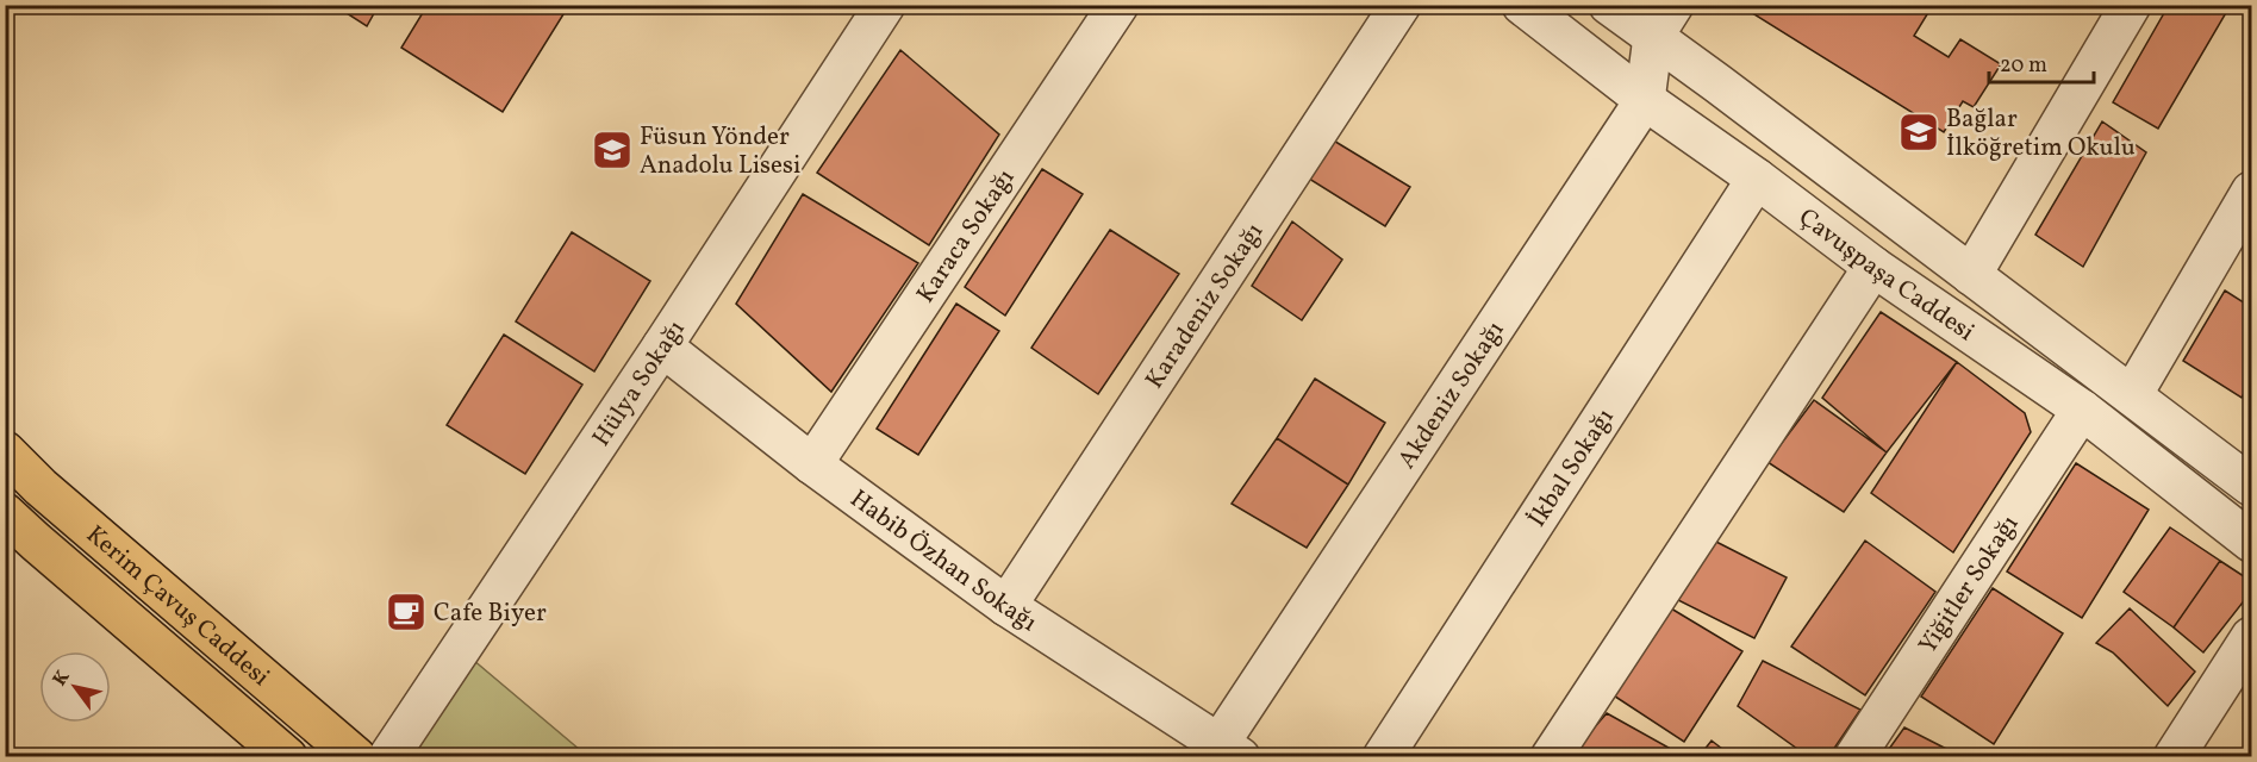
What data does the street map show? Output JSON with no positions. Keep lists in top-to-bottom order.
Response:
{
  "streets": {
    "main road": ["Kerim Çavuş Caddesi"],
    "street": [
      "Karaca Sokağı",
      "Çavuşpaşa Caddesi",
      "Karadeniz Sokağı",
      "Hülya Sokağı",
      "Akdeniz Sokağı",
      "İkbal Sokağı",
      "Habib Özhan Sokağı",
      "Yiğitler Sokağı"
    ]
  },
  "crossings": [
    ["Karaca Sokağı", "Habib Özhan Sokağı"],
    ["Çavuşpaşa Caddesi", "Akdeniz Sokağı"],
    ["Çavuşpaşa Caddesi", "İkbal Sokağı"],
    ["Çavuşpaşa Caddesi", "Yiğitler Sokağı"],
    ["Karadeniz Sokağı", "Habib Özhan Sokağı"],
    ["Hülya Sokağı", "Habib Özhan Sokağı"],
    ["Akdeniz Sokağı", "Habib Özhan Sokağı"]
  ],
  "places": {
    "school or university": ["Bağlar İlköğretim Okulu", "Füsun Yönder Anadolu Lisesi"],
    "cafe": ["Cafe Biyer"]
  },
  "scale_bar": "20 m",
  "north": "top left"
}
